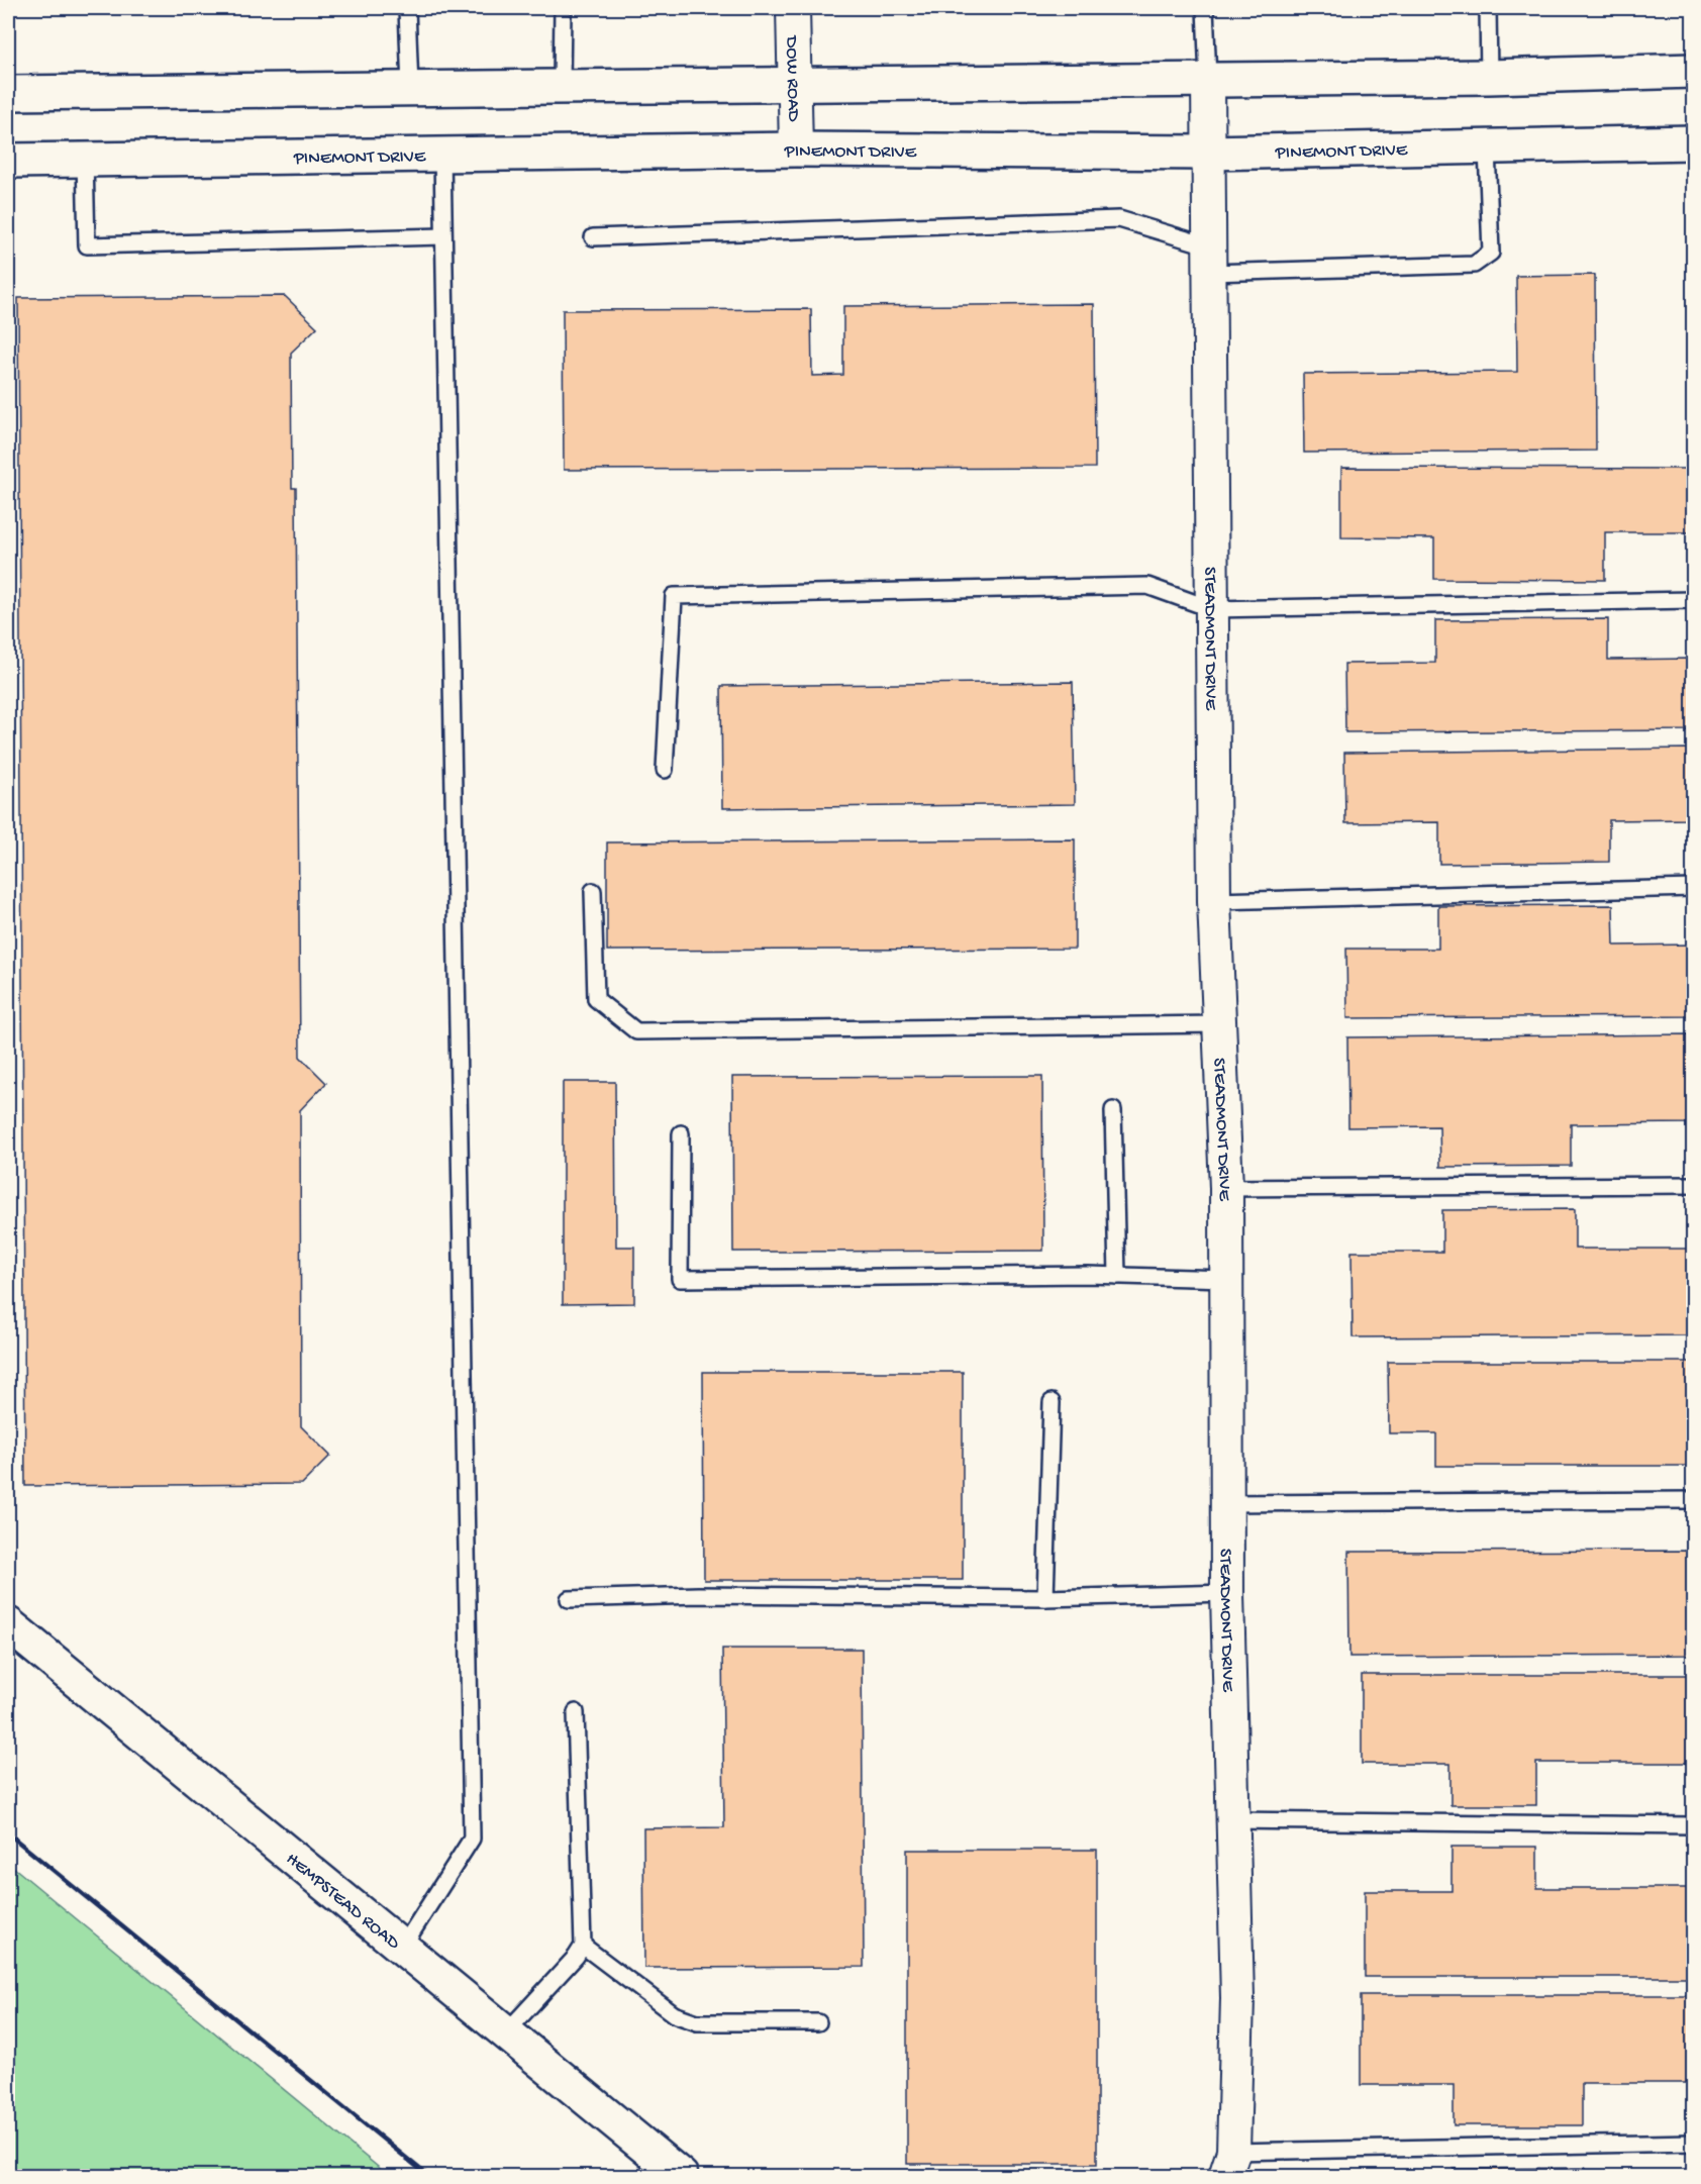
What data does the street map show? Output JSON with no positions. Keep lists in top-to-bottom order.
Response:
{
  "streets": {
    "main road": ["PINEMONT DRIVE", "HEMPSTEAD ROAD"],
    "street": ["DOW ROAD", "STEADMONT DRIVE"]
  },
  "crossings": [
    ["DOW ROAD", "PINEMONT DRIVE"],
    ["PINEMONT DRIVE", "STEADMONT DRIVE"]
  ]
}
